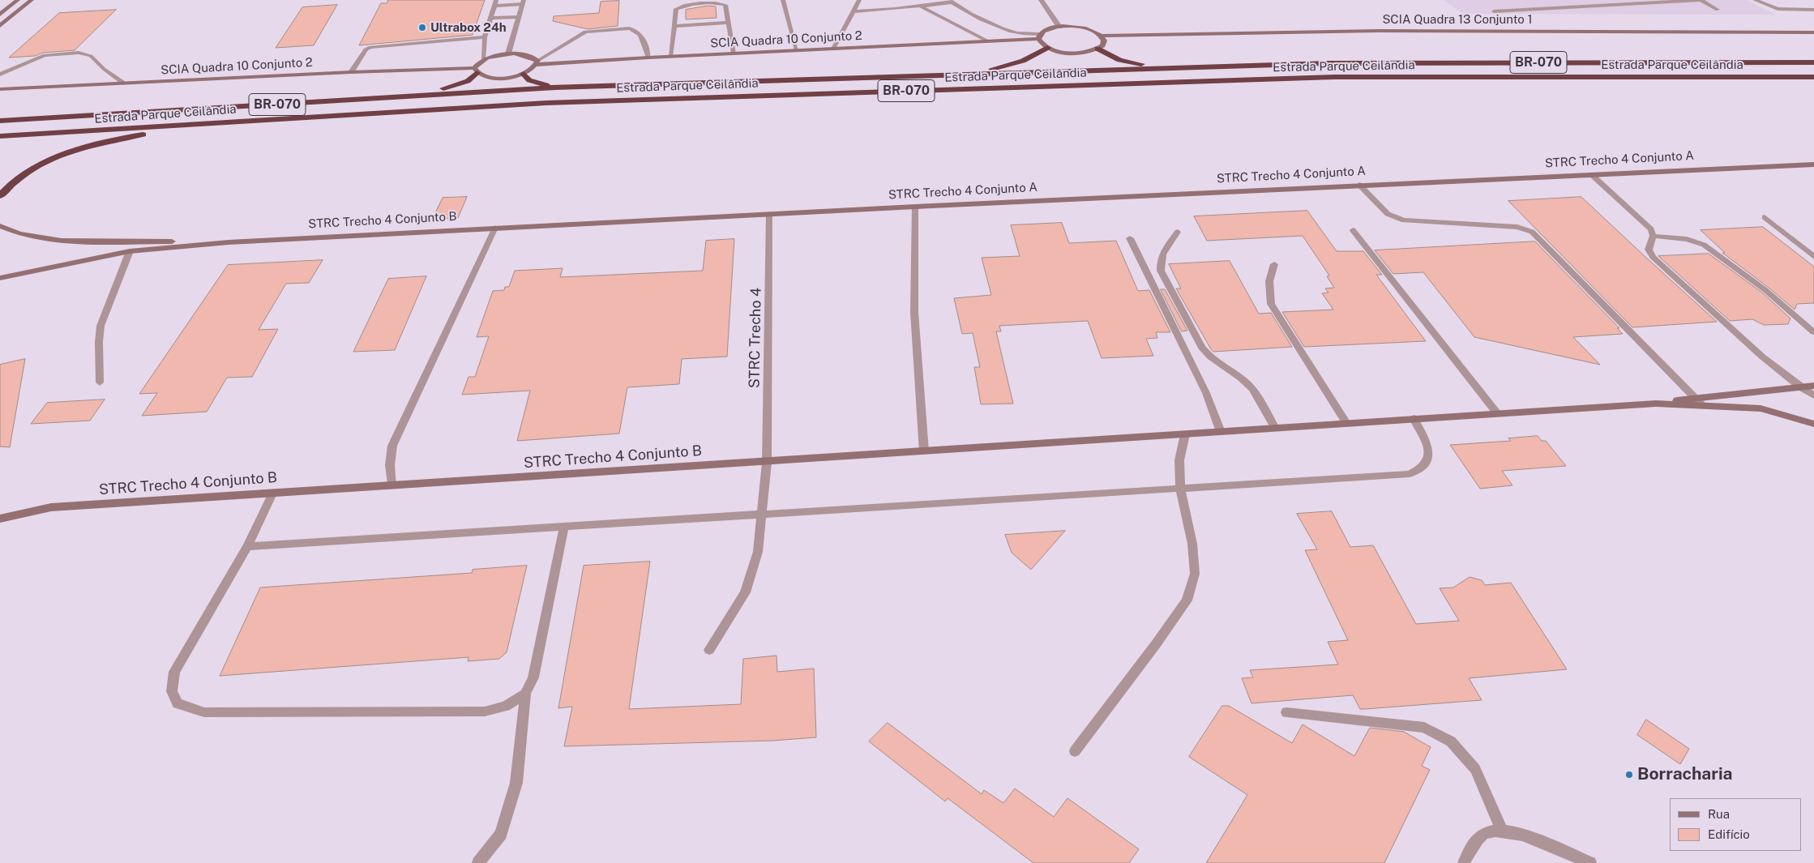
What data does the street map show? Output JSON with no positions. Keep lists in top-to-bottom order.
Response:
{
  "streets": {
    "highway": ["BR-070", "Estrada Parque Ceilândia"],
    "street": [
      "SCIA Quadra 13 Conjunto 1",
      "SCIA Quadra 10 Conjunto 2",
      "STRC Trecho 4 Conjunto A",
      "STRC Trecho 4 Conjunto B"
    ],
    "lane": ["STRC Trecho 4"]
  },
  "crossings": [
    ["SCIA Quadra 13 Conjunto 1", "SCIA Quadra 10 Conjunto 2"],
    ["STRC Trecho 4 Conjunto A", "STRC Trecho 4 Conjunto B"],
    ["STRC Trecho 4 Conjunto A", "STRC Trecho 4"],
    ["STRC Trecho 4 Conjunto B", "STRC Trecho 4"]
  ],
  "places": ["Ultrabox 24h", "Borracharia"],
  "legend": ["Rua", "Edifício"]
}
